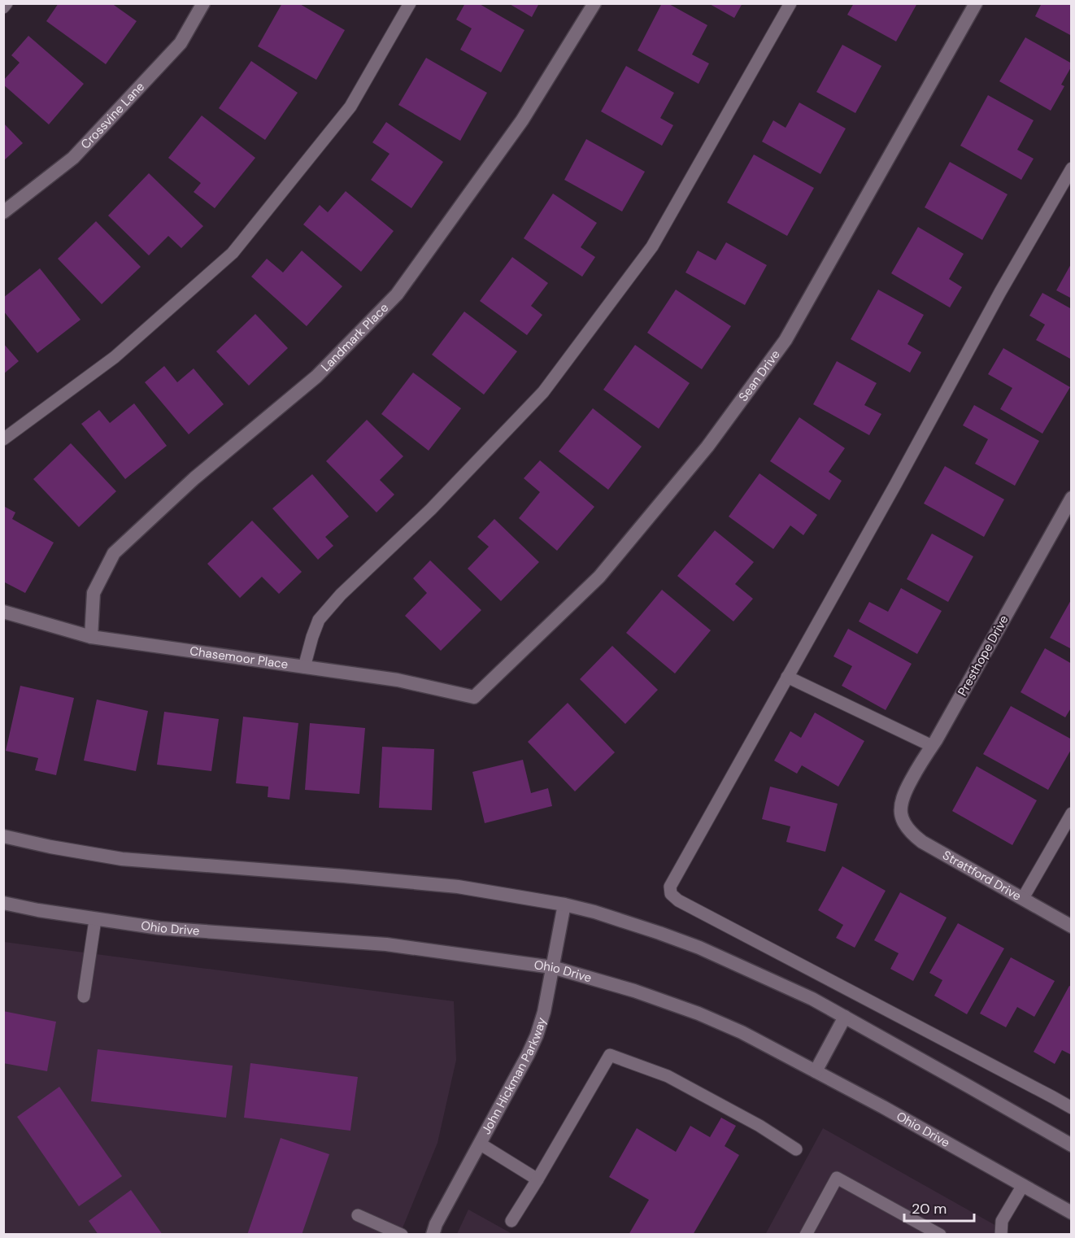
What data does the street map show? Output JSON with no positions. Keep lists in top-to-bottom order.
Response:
{
  "streets": {
    "street": [
      "Crossvine Lane",
      "Landmark Place",
      "Sean Drive",
      "Presthope Drive",
      "Chasemoor Place",
      "Strattford Drive",
      "Ohio Drive",
      "John Hickman Parkway"
    ]
  },
  "crossings": [
    ["Landmark Place", "Chasemoor Place"],
    ["Sean Drive", "Chasemoor Place"],
    ["Presthope Drive", "Strattford Drive"],
    ["Ohio Drive", "John Hickman Parkway"]
  ],
  "scale_bar": "20 m"
}
